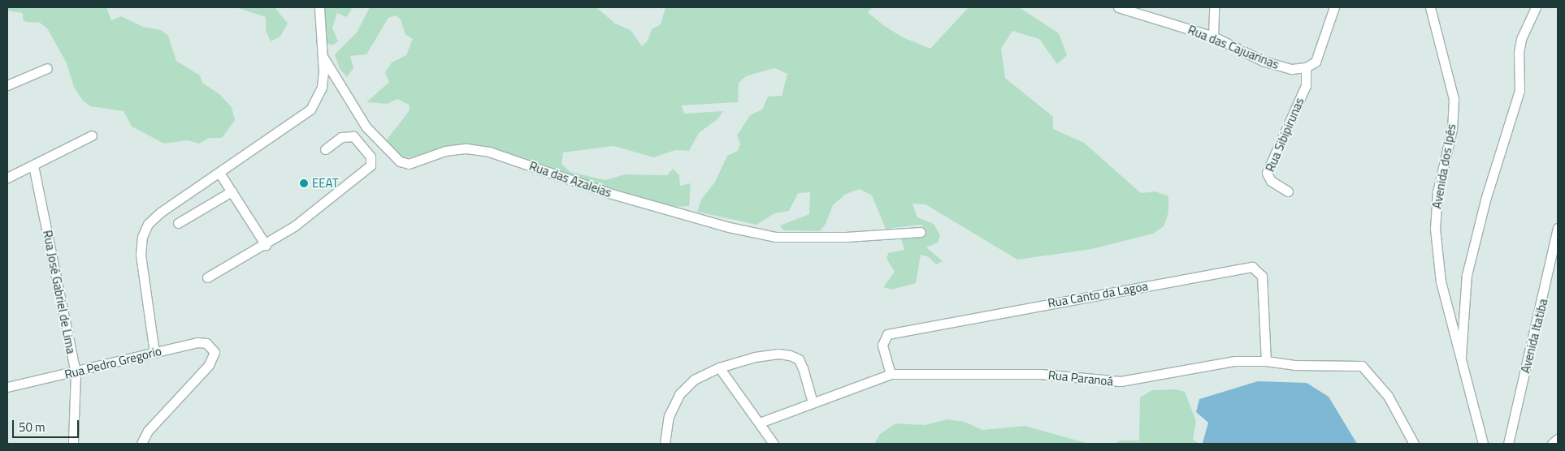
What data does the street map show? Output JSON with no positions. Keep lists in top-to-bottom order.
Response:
{
  "streets": {
    "street": [
      "Rua das Cajuarinas",
      "Rua Sibipirunas",
      "Avenida dos Ipês",
      "Rua das Azaleias",
      "Rua José Gabriel de Lima",
      "Rua Canto da Lagoa",
      "Avenida Itatiba",
      "Rua Pedro Gregorio",
      "Rua Paranoá"
    ]
  },
  "crossings": [
    ["Rua das Cajuarinas", "Rua Sibipirunas"],
    ["Rua José Gabriel de Lima", "Rua Pedro Gregorio"],
    ["Rua Canto da Lagoa", "Rua Paranoá"]
  ],
  "places": ["EEAT"],
  "scale_bar": "50 m"
}
